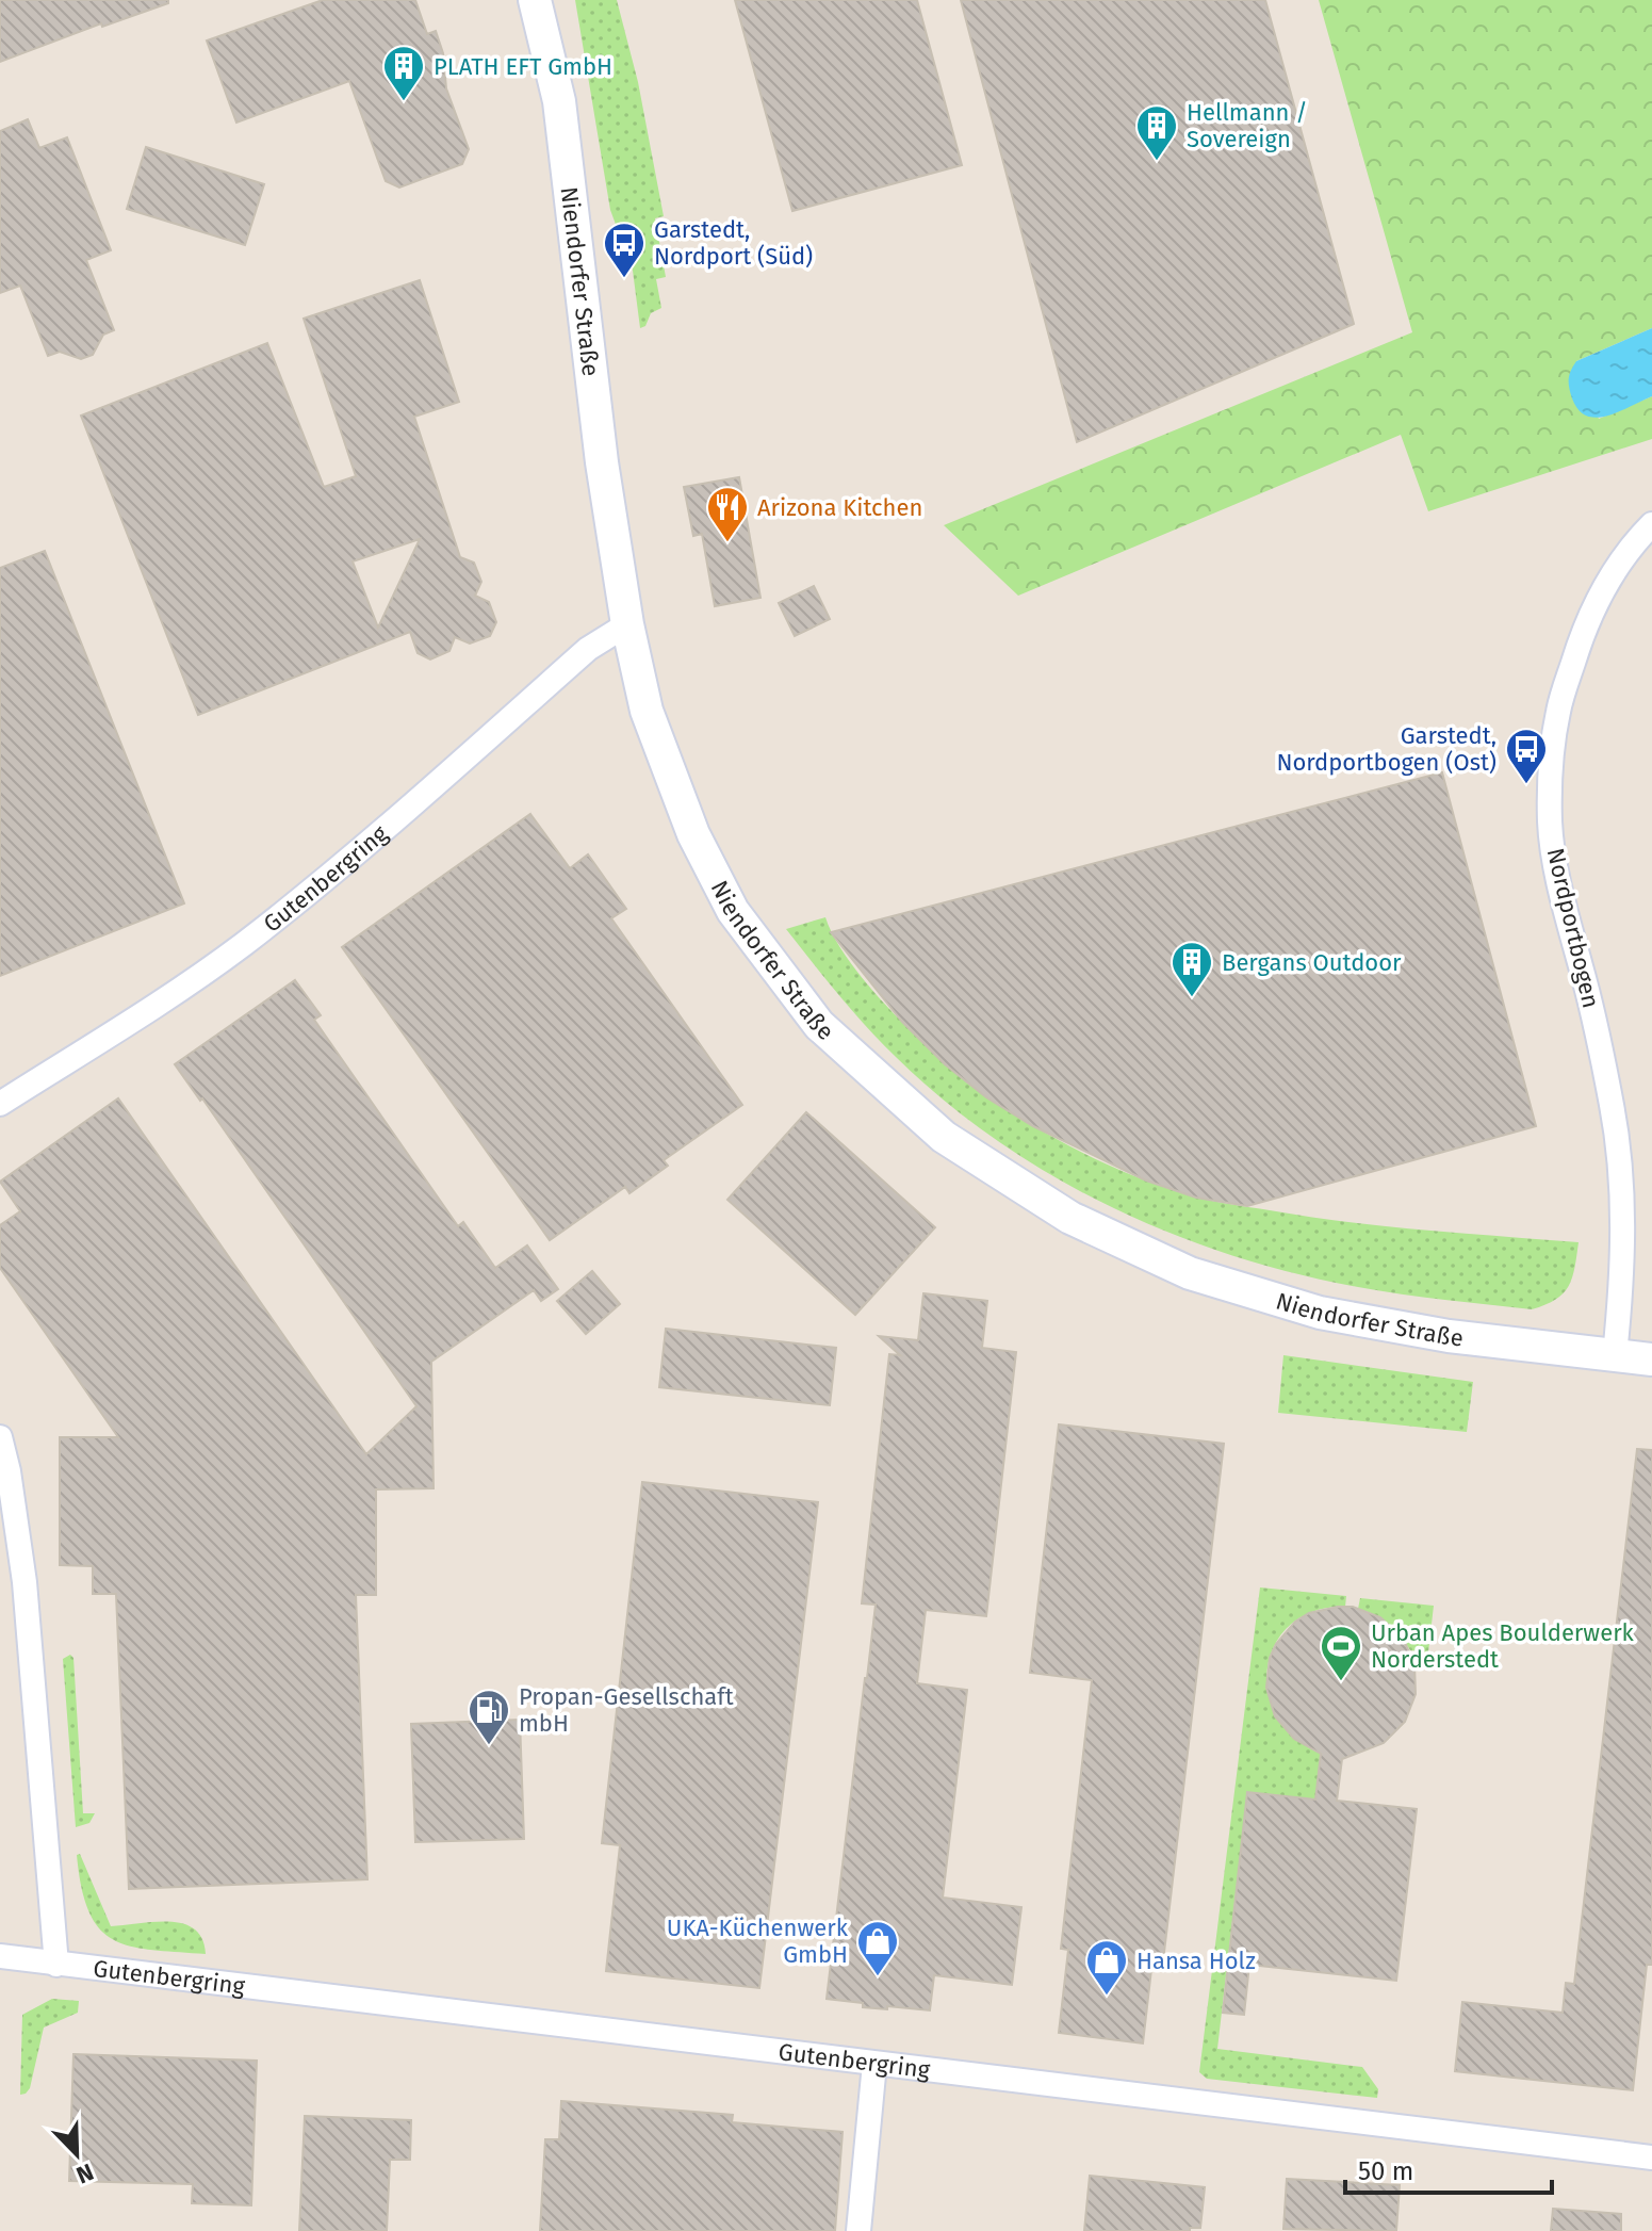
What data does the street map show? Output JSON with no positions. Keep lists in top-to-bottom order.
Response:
{
  "streets": {
    "main road": ["Niendorfer Straße"],
    "street": ["Gutenbergring", "Nordportbogen"]
  },
  "crossings": [
    ["Niendorfer Straße", "Gutenbergring"],
    ["Niendorfer Straße", "Nordportbogen"]
  ],
  "places": {
    "building": ["PLATH EFT GmbH", "Hellmann / Sovereign", "Bergans Outdoor"],
    "bus stop": ["Garstedt, Nordport (Süd)", "Garstedt, Nordportbogen (Ost)"],
    "restaurant": ["Arizona Kitchen"],
    "sports": ["Urban Apes Boulderwerk Norderstedt"],
    "fuel station": ["Propan-Gesellschaft mbH"],
    "shop": ["UKA-Küchenwerk GmbH", "Hansa Holz"]
  },
  "scale_bar": "50 m",
  "north": "bottom right"
}
